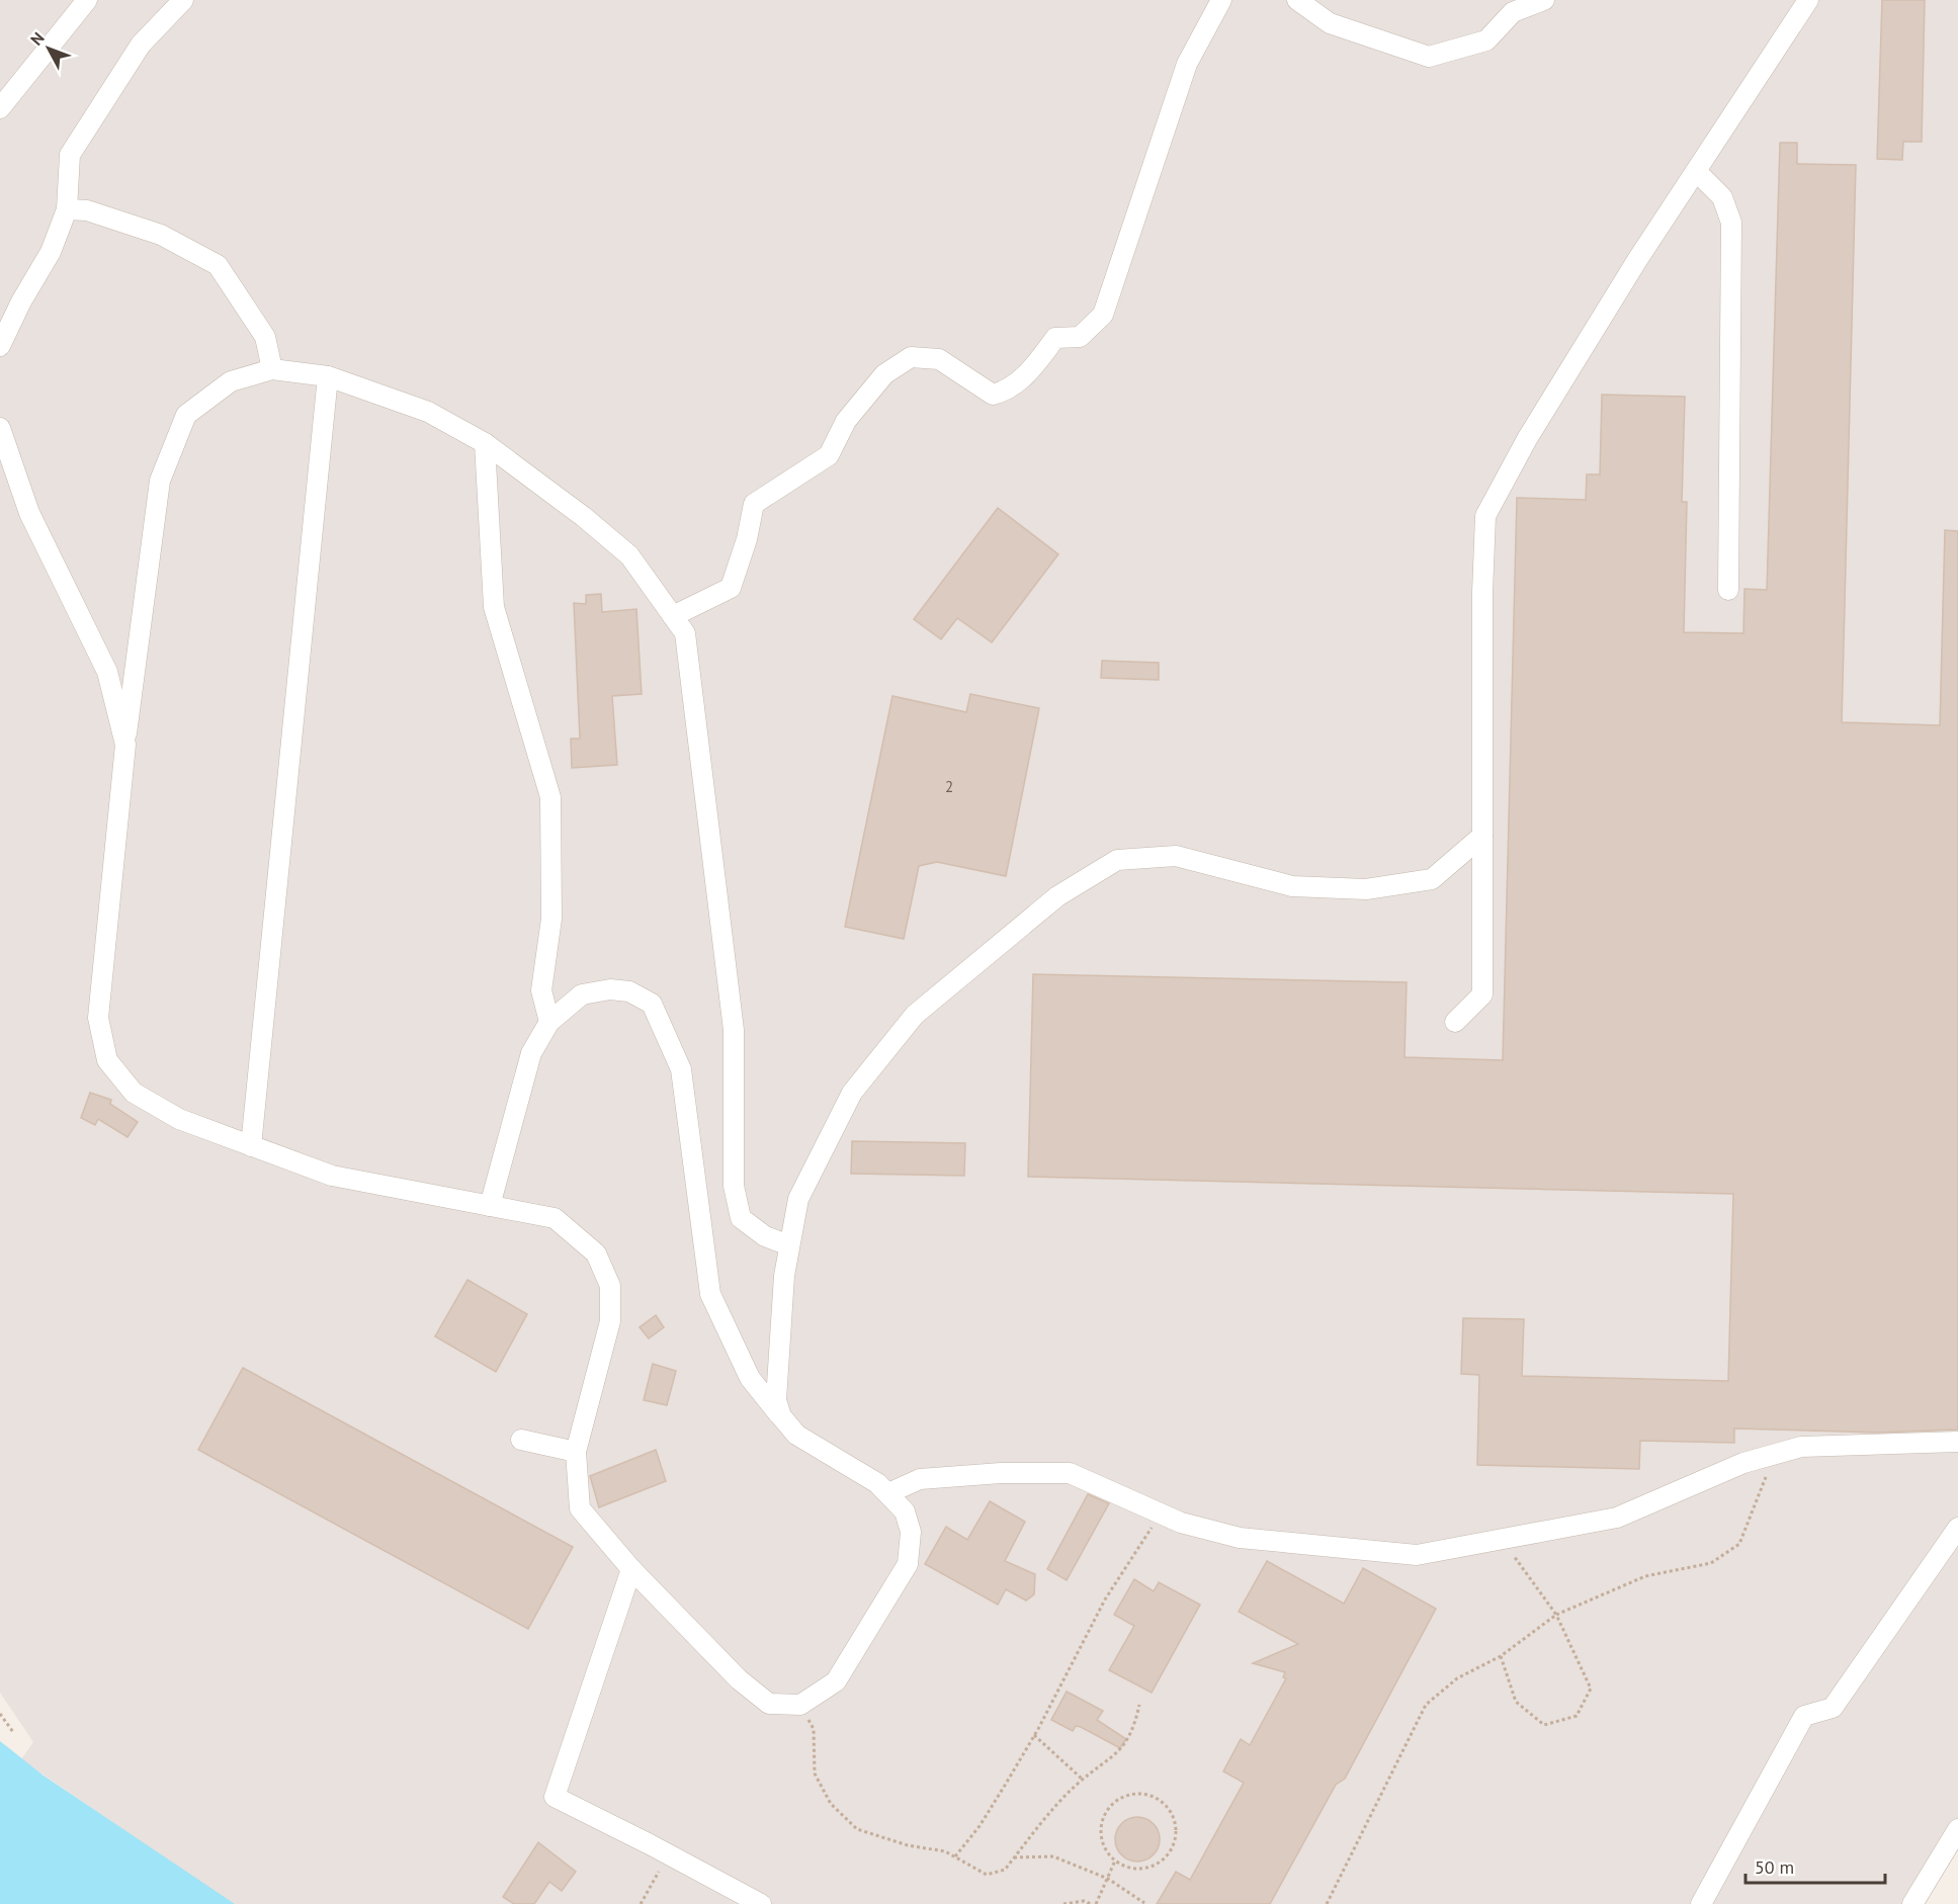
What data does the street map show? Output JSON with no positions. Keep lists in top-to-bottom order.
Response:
{
  "house_numbers": ["2"],
  "scale_bar": "50 m",
  "north": "top left"
}
